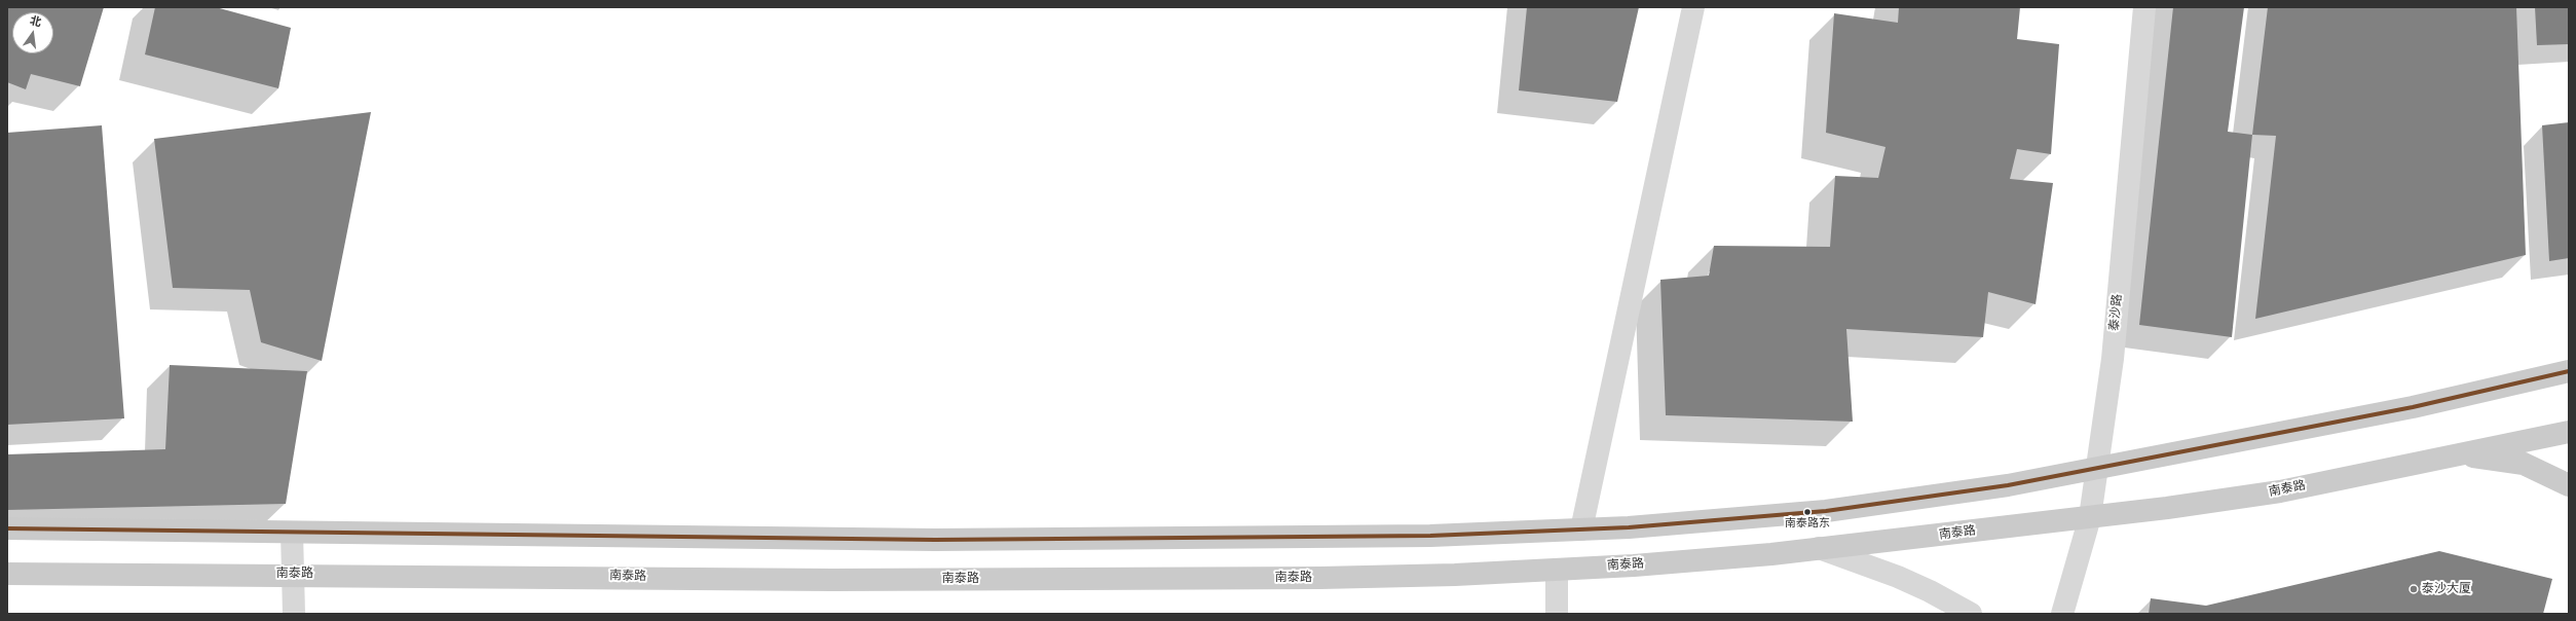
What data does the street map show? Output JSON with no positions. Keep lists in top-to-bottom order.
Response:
{
  "streets": {
    "main road": ["南泰路"],
    "street": ["泰沙路"]
  },
  "crossings": [
    ["泰沙路", "南泰路"]
  ],
  "places": ["南泰路东", "泰沙大厦"],
  "north": "top"
}
